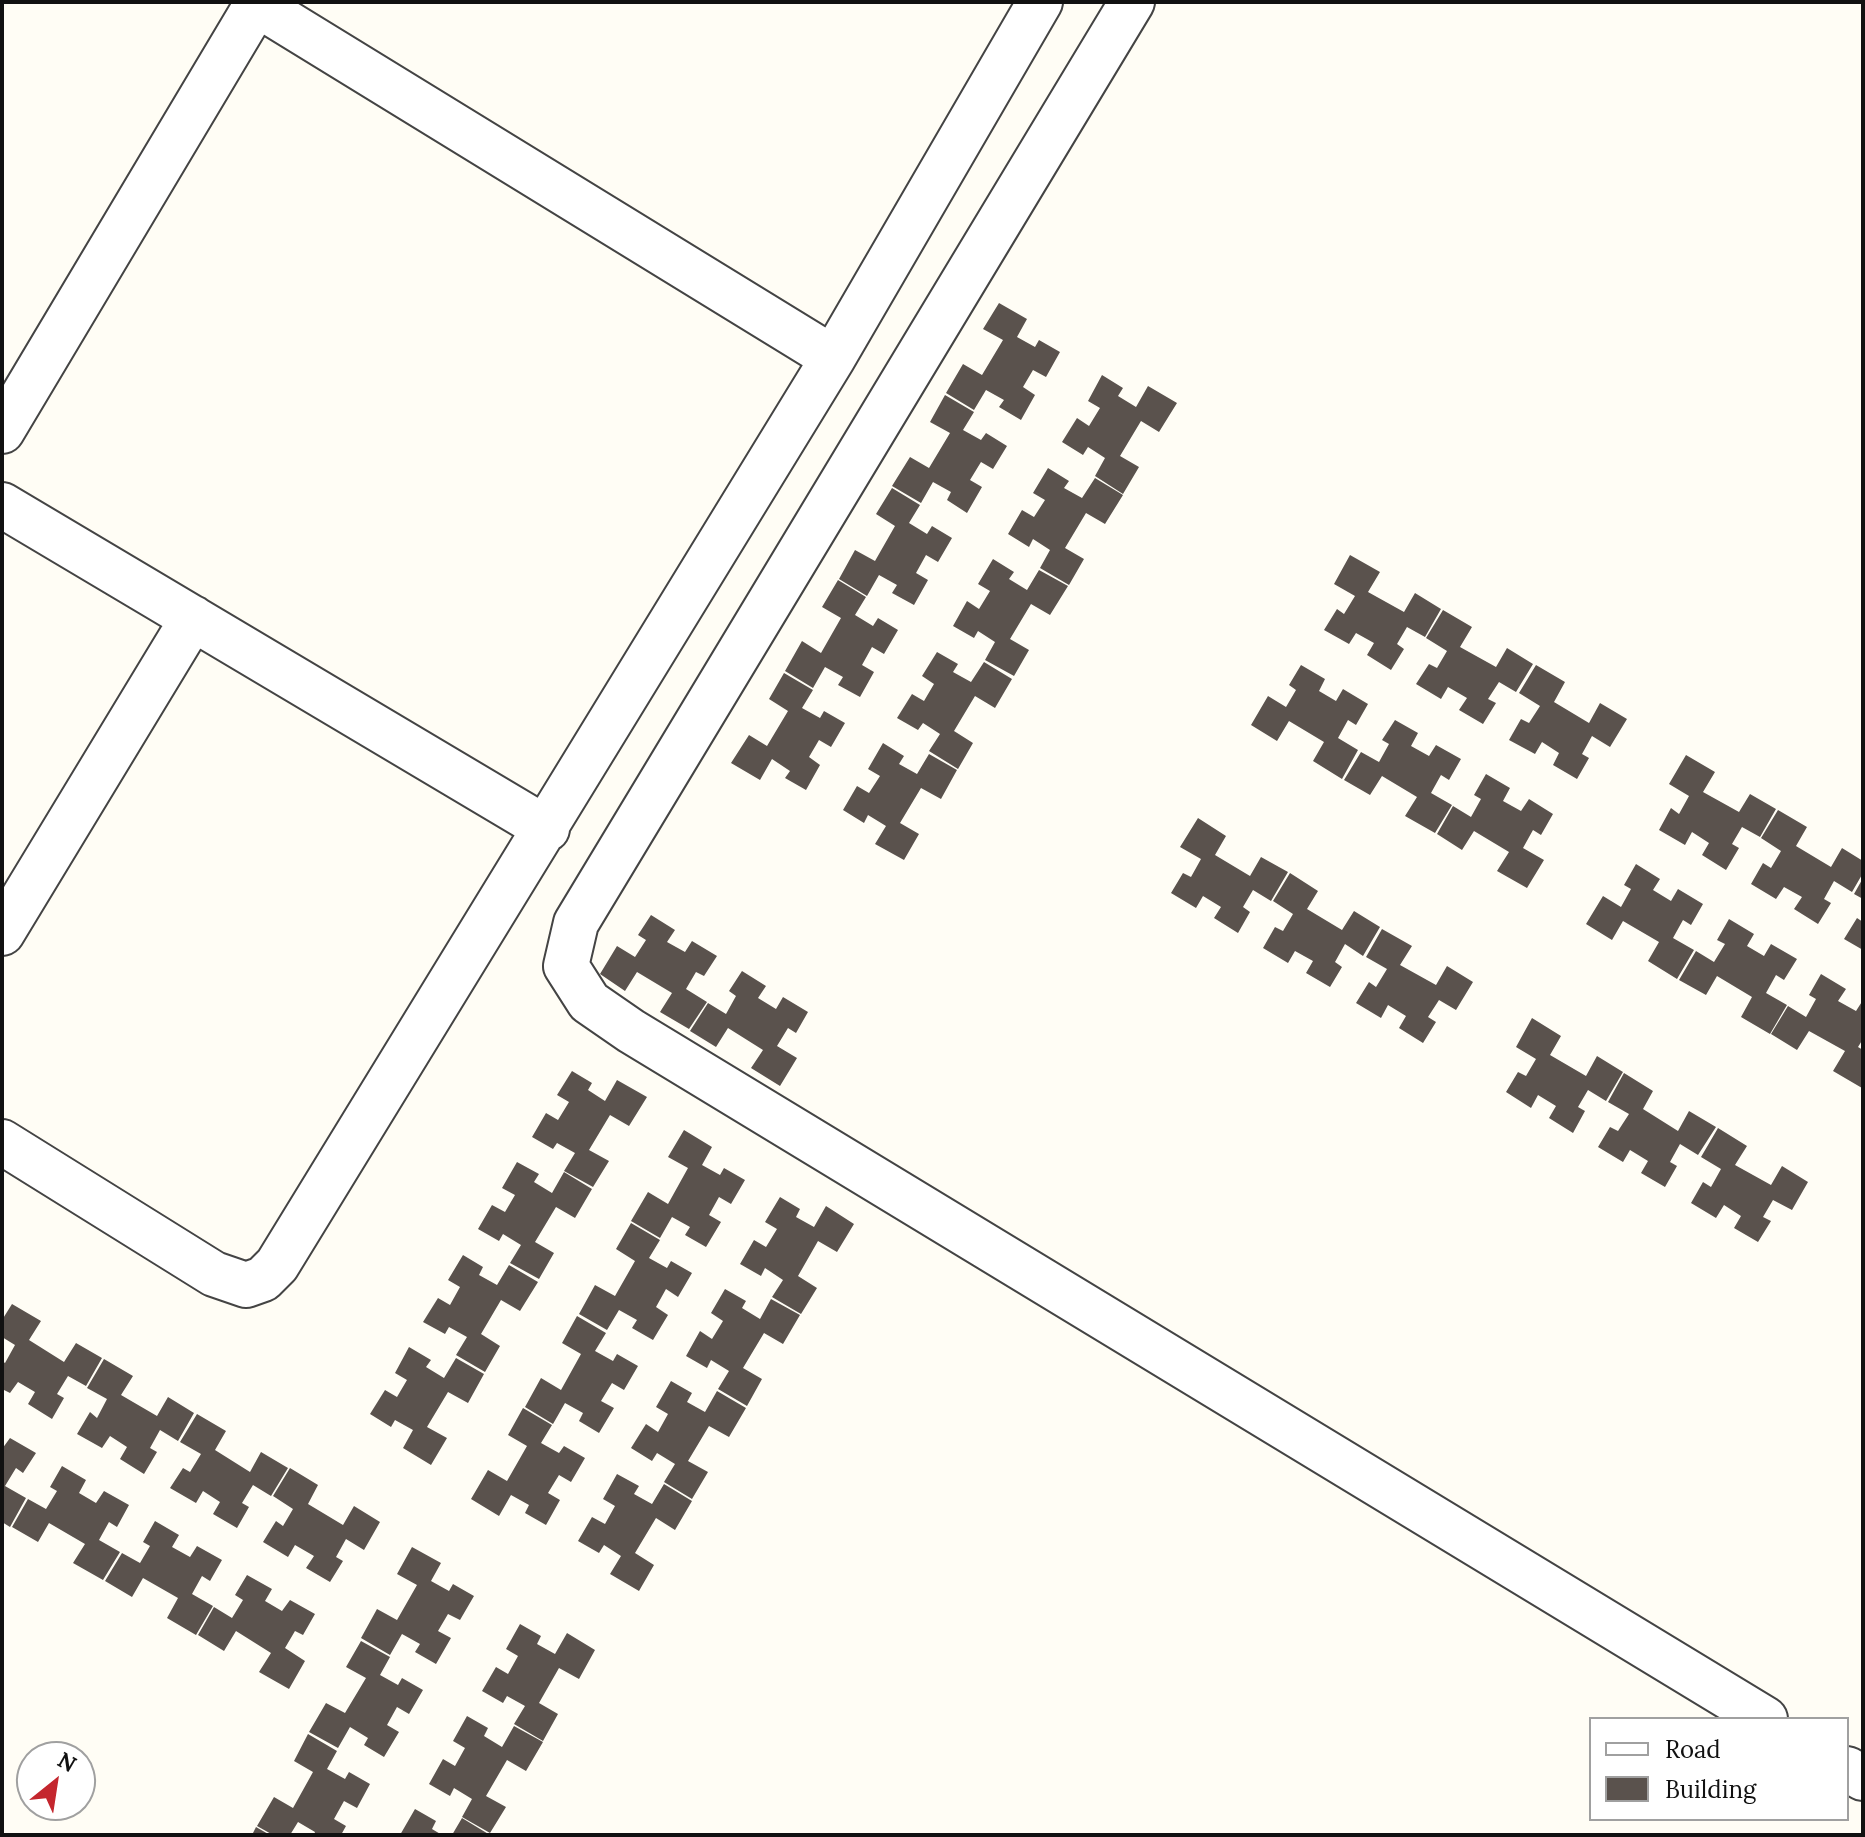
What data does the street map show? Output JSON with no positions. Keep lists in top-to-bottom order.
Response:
{
  "legend": ["Road", "Building"],
  "north": "top right"
}
